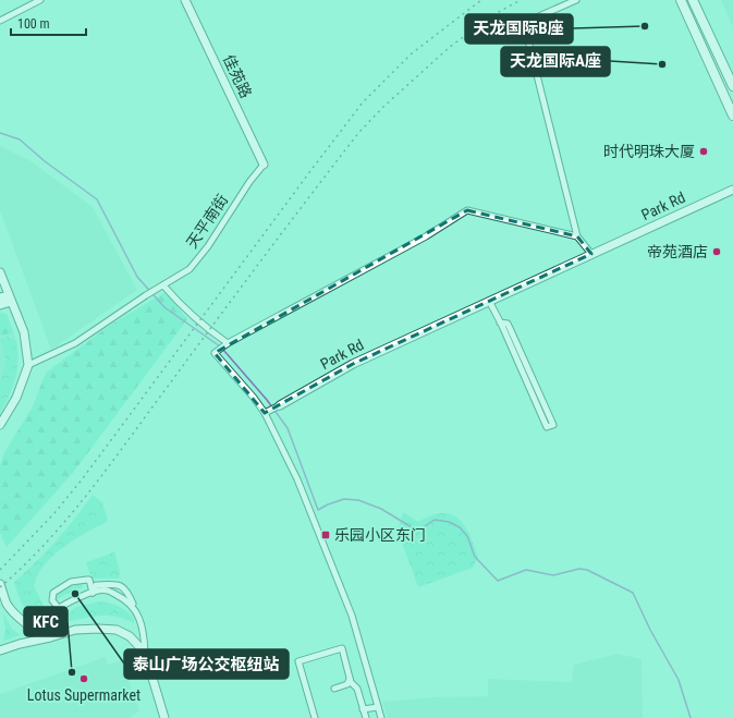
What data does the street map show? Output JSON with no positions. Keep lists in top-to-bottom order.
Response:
{
  "streets": {
    "street": ["佳苑路", "Park Rd", "天平南街"]
  },
  "crossings": [
    ["佳苑路", "天平南街"]
  ],
  "places": {
    "other": [
      "天龙国际B座",
      "天龙国际A座",
      "时代明珠大厦",
      "帝苑酒店",
      "泰山广场公交枢纽站",
      "KFC",
      "Lotus Supermarket"
    ],
    "transit": ["乐园小区东门"]
  },
  "scale_bar": "100 m"
}
